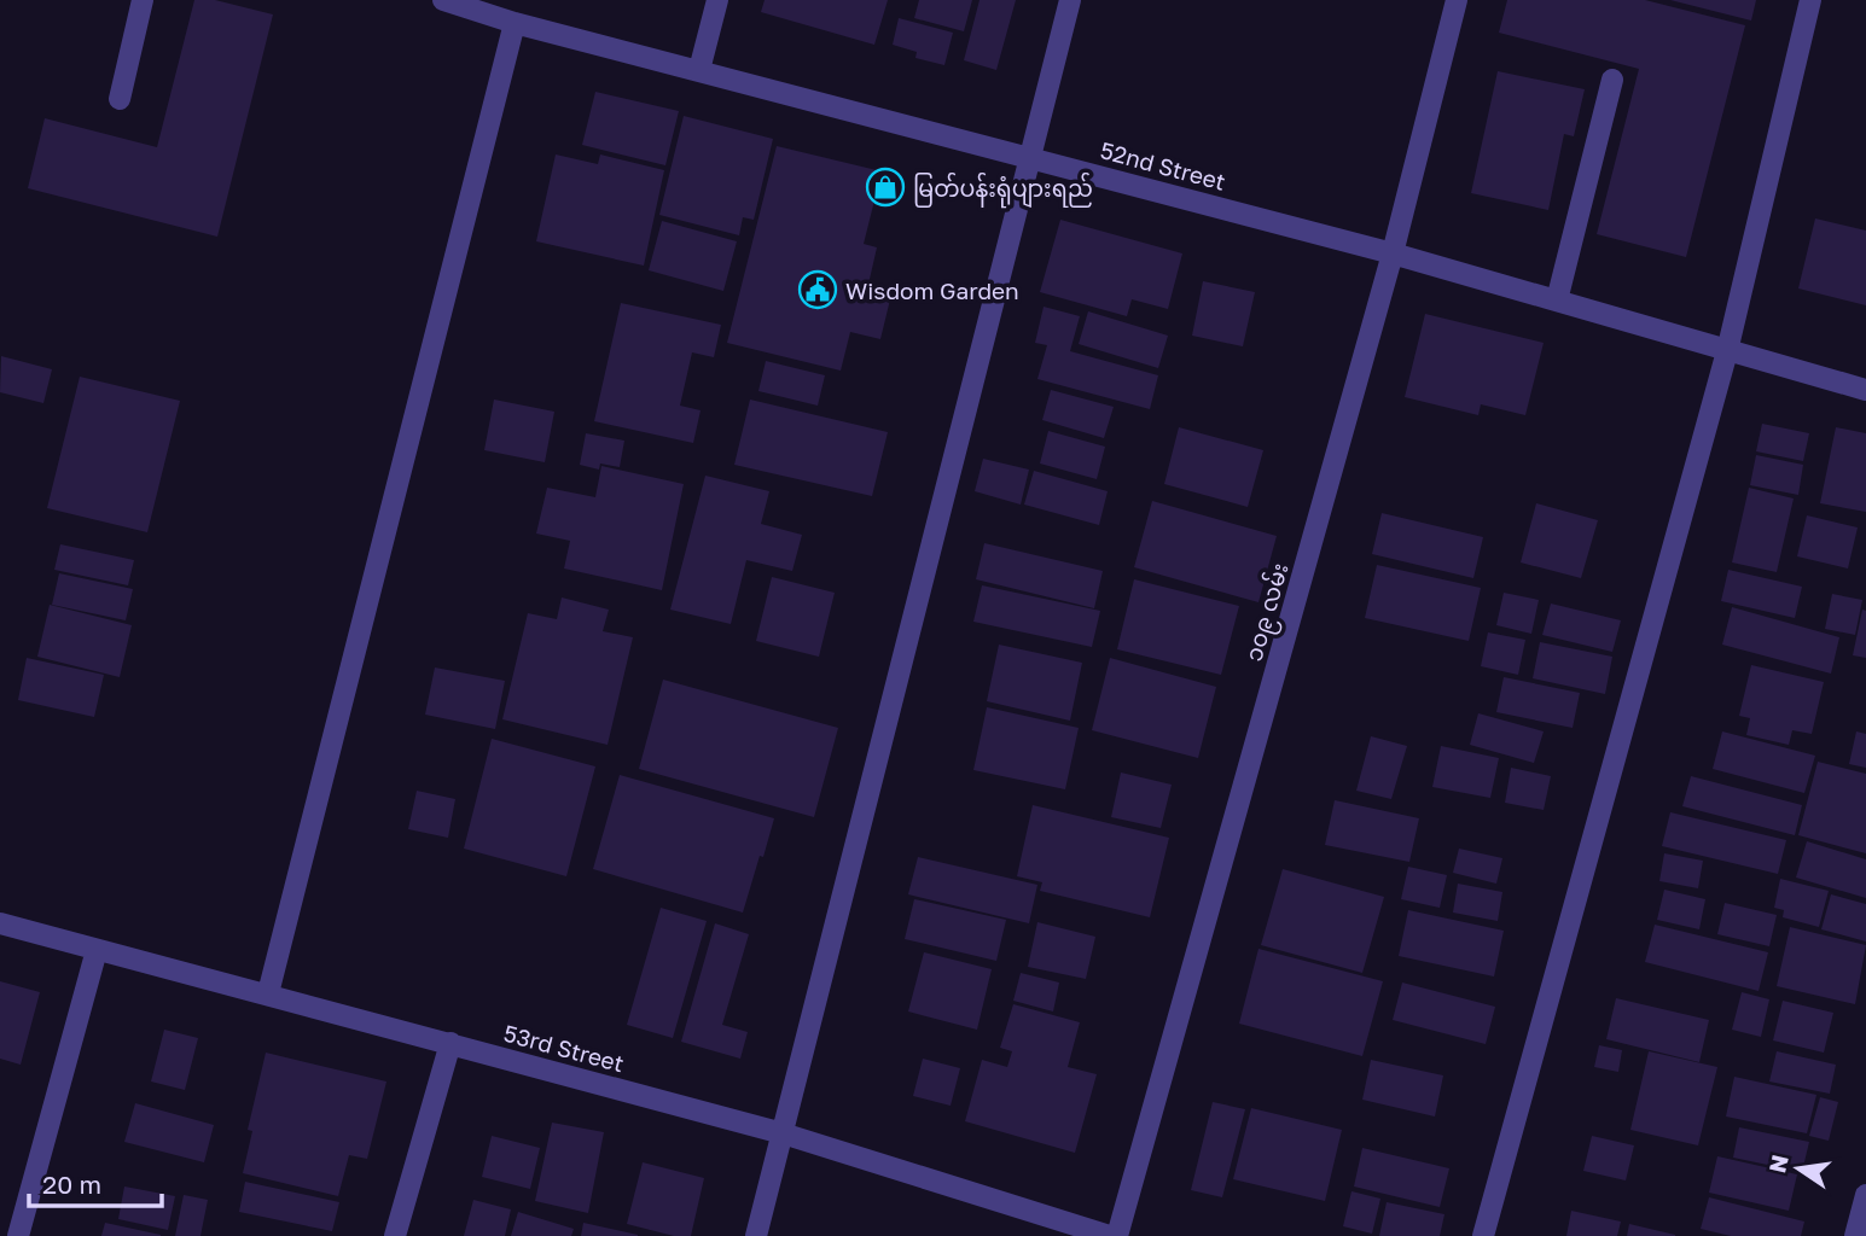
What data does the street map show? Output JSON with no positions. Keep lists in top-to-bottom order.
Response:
{
  "streets": {
    "street": ["52nd Street", "၁၀၉ လမ်း", "53rd Street"]
  },
  "crossings": [
    ["52nd Street", "၁၀၉ လမ်း"]
  ],
  "places": {
    "shop": ["မြတ်ပန်းရုံပျားရည်"],
    "public building": ["Wisdom Garden"]
  },
  "scale_bar": "20 m",
  "north": "left"
}
